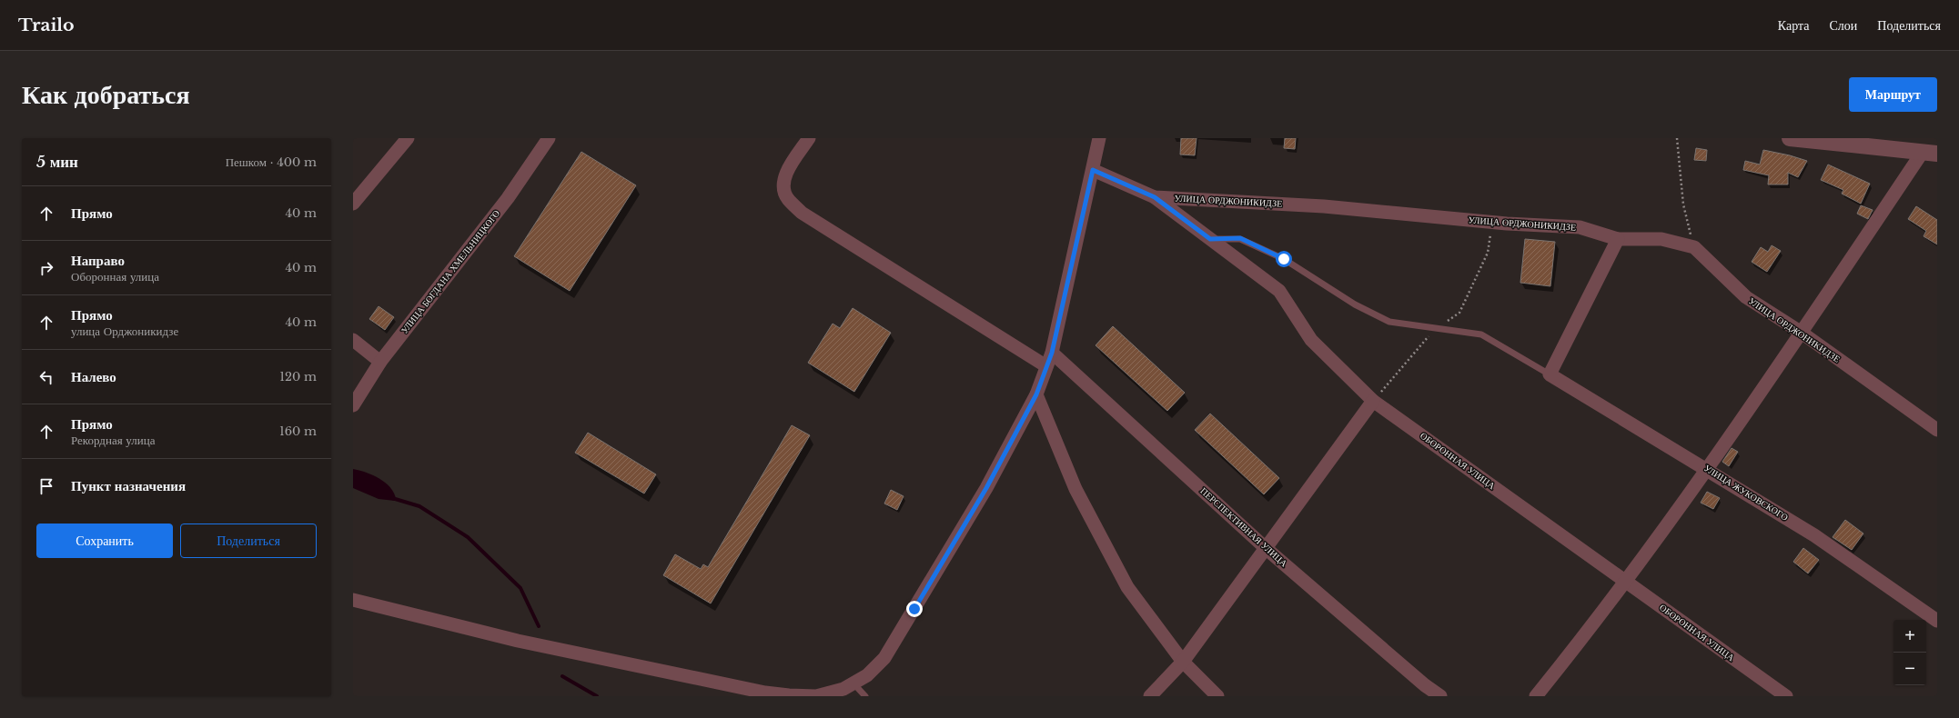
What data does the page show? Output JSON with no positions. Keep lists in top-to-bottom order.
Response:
{
  "streets": {
    "street": [
      "УЛИЦА ОРДЖОНИКИДЗЕ",
      "УЛИЦА БОГДАНА ХМЕЛЬНИЦКОГО",
      "ОБОРОННАЯ УЛИЦА",
      "УЛИЦА ЖУКОВСКОГО",
      "ПЕРСПЕКТИВНАЯ УЛИЦА"
    ]
  },
  "crossings": [
    ["УЛИЦА ОРДЖОНИКИДЗЕ", "ОБОРОННАЯ УЛИЦА"]
  ],
  "page": {
    "header": "Trailo",
    "nav": ["Карта", "Слои", "Поделиться"],
    "buttons": [
      "Маршрут",
      ["Сохранить", "Поделиться"]
    ],
    "title": "Как добраться",
    "heading": ["5 мин", "Пешком · 400 m"],
    "list": [
      ["Прямо", "40 m"],
      ["Направо", "Оборонная улица", "40 m"],
      ["Прямо", "улица Орджоникидзе", "40 m"],
      ["Налево", "120 m"],
      ["Прямо", "Рекордная улица", "160 m"],
      "Пункт назначения"
    ],
    "map_buttons": ["+", "−"]
  }
}
